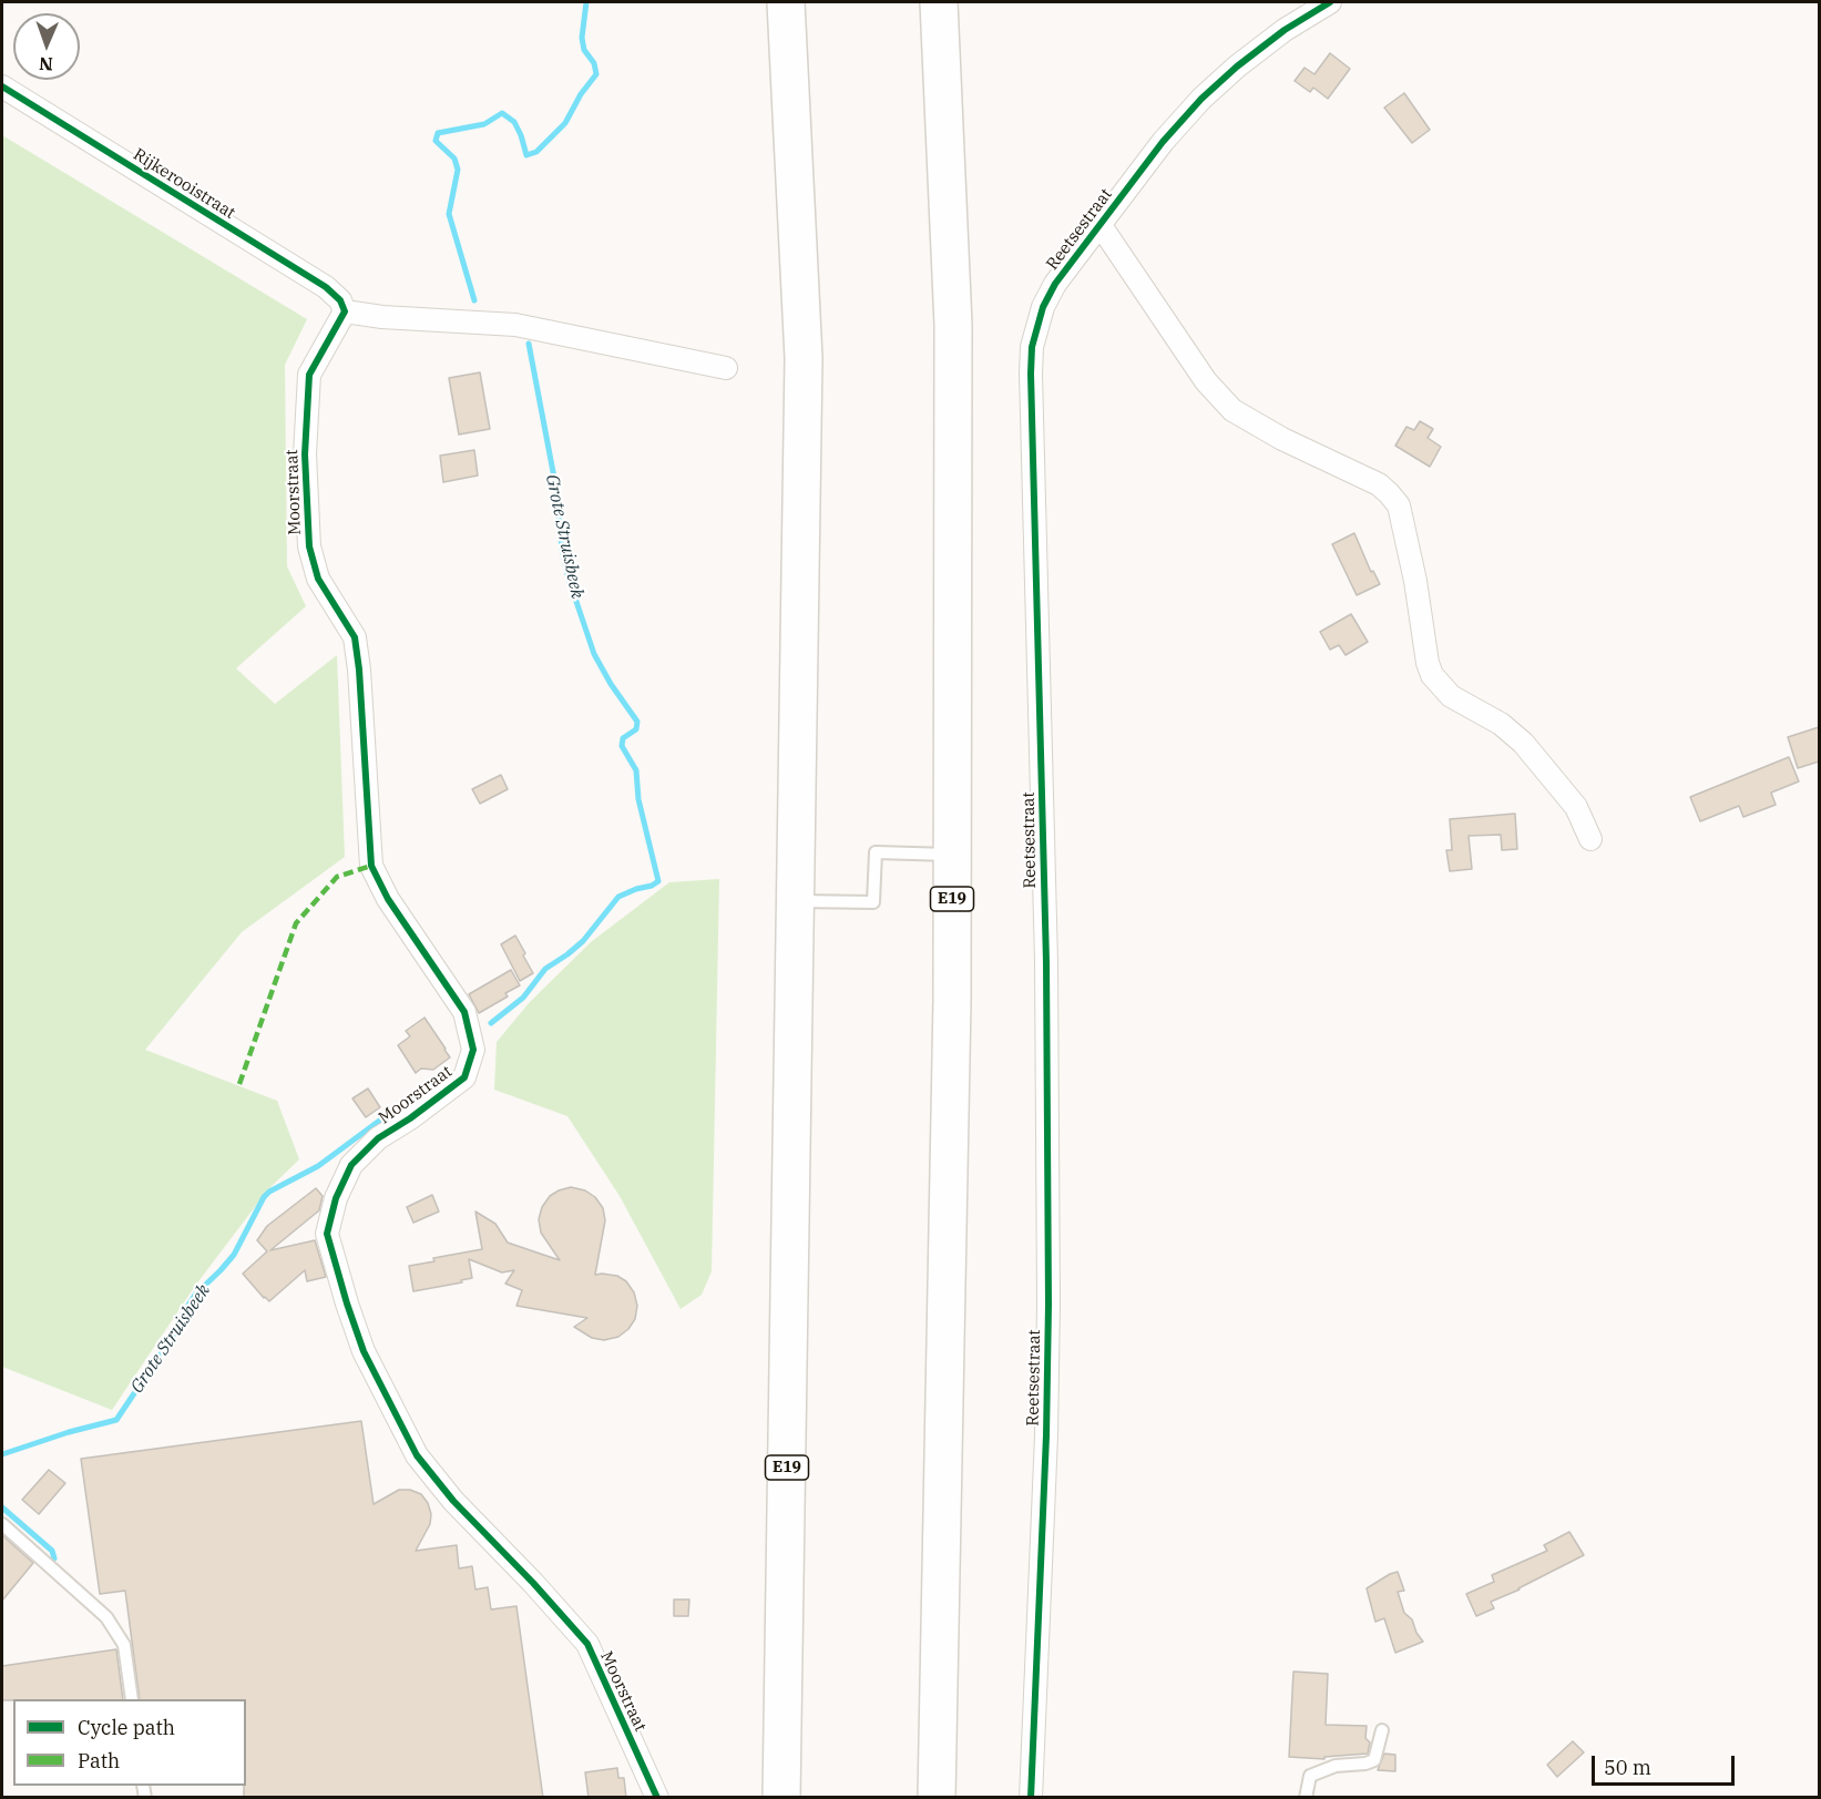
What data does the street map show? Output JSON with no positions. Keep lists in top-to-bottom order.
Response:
{
  "streets": {
    "highway": ["E19"],
    "street": ["Rijkerooistraat", "Reetsestraat", "Moorstraat"]
  },
  "crossings": [
    ["Rijkerooistraat", "Moorstraat"]
  ],
  "water": ["Grote Struisbeek"],
  "legend": ["Cycle path", "Path"],
  "scale_bar": "50 m",
  "north": "bottom"
}
